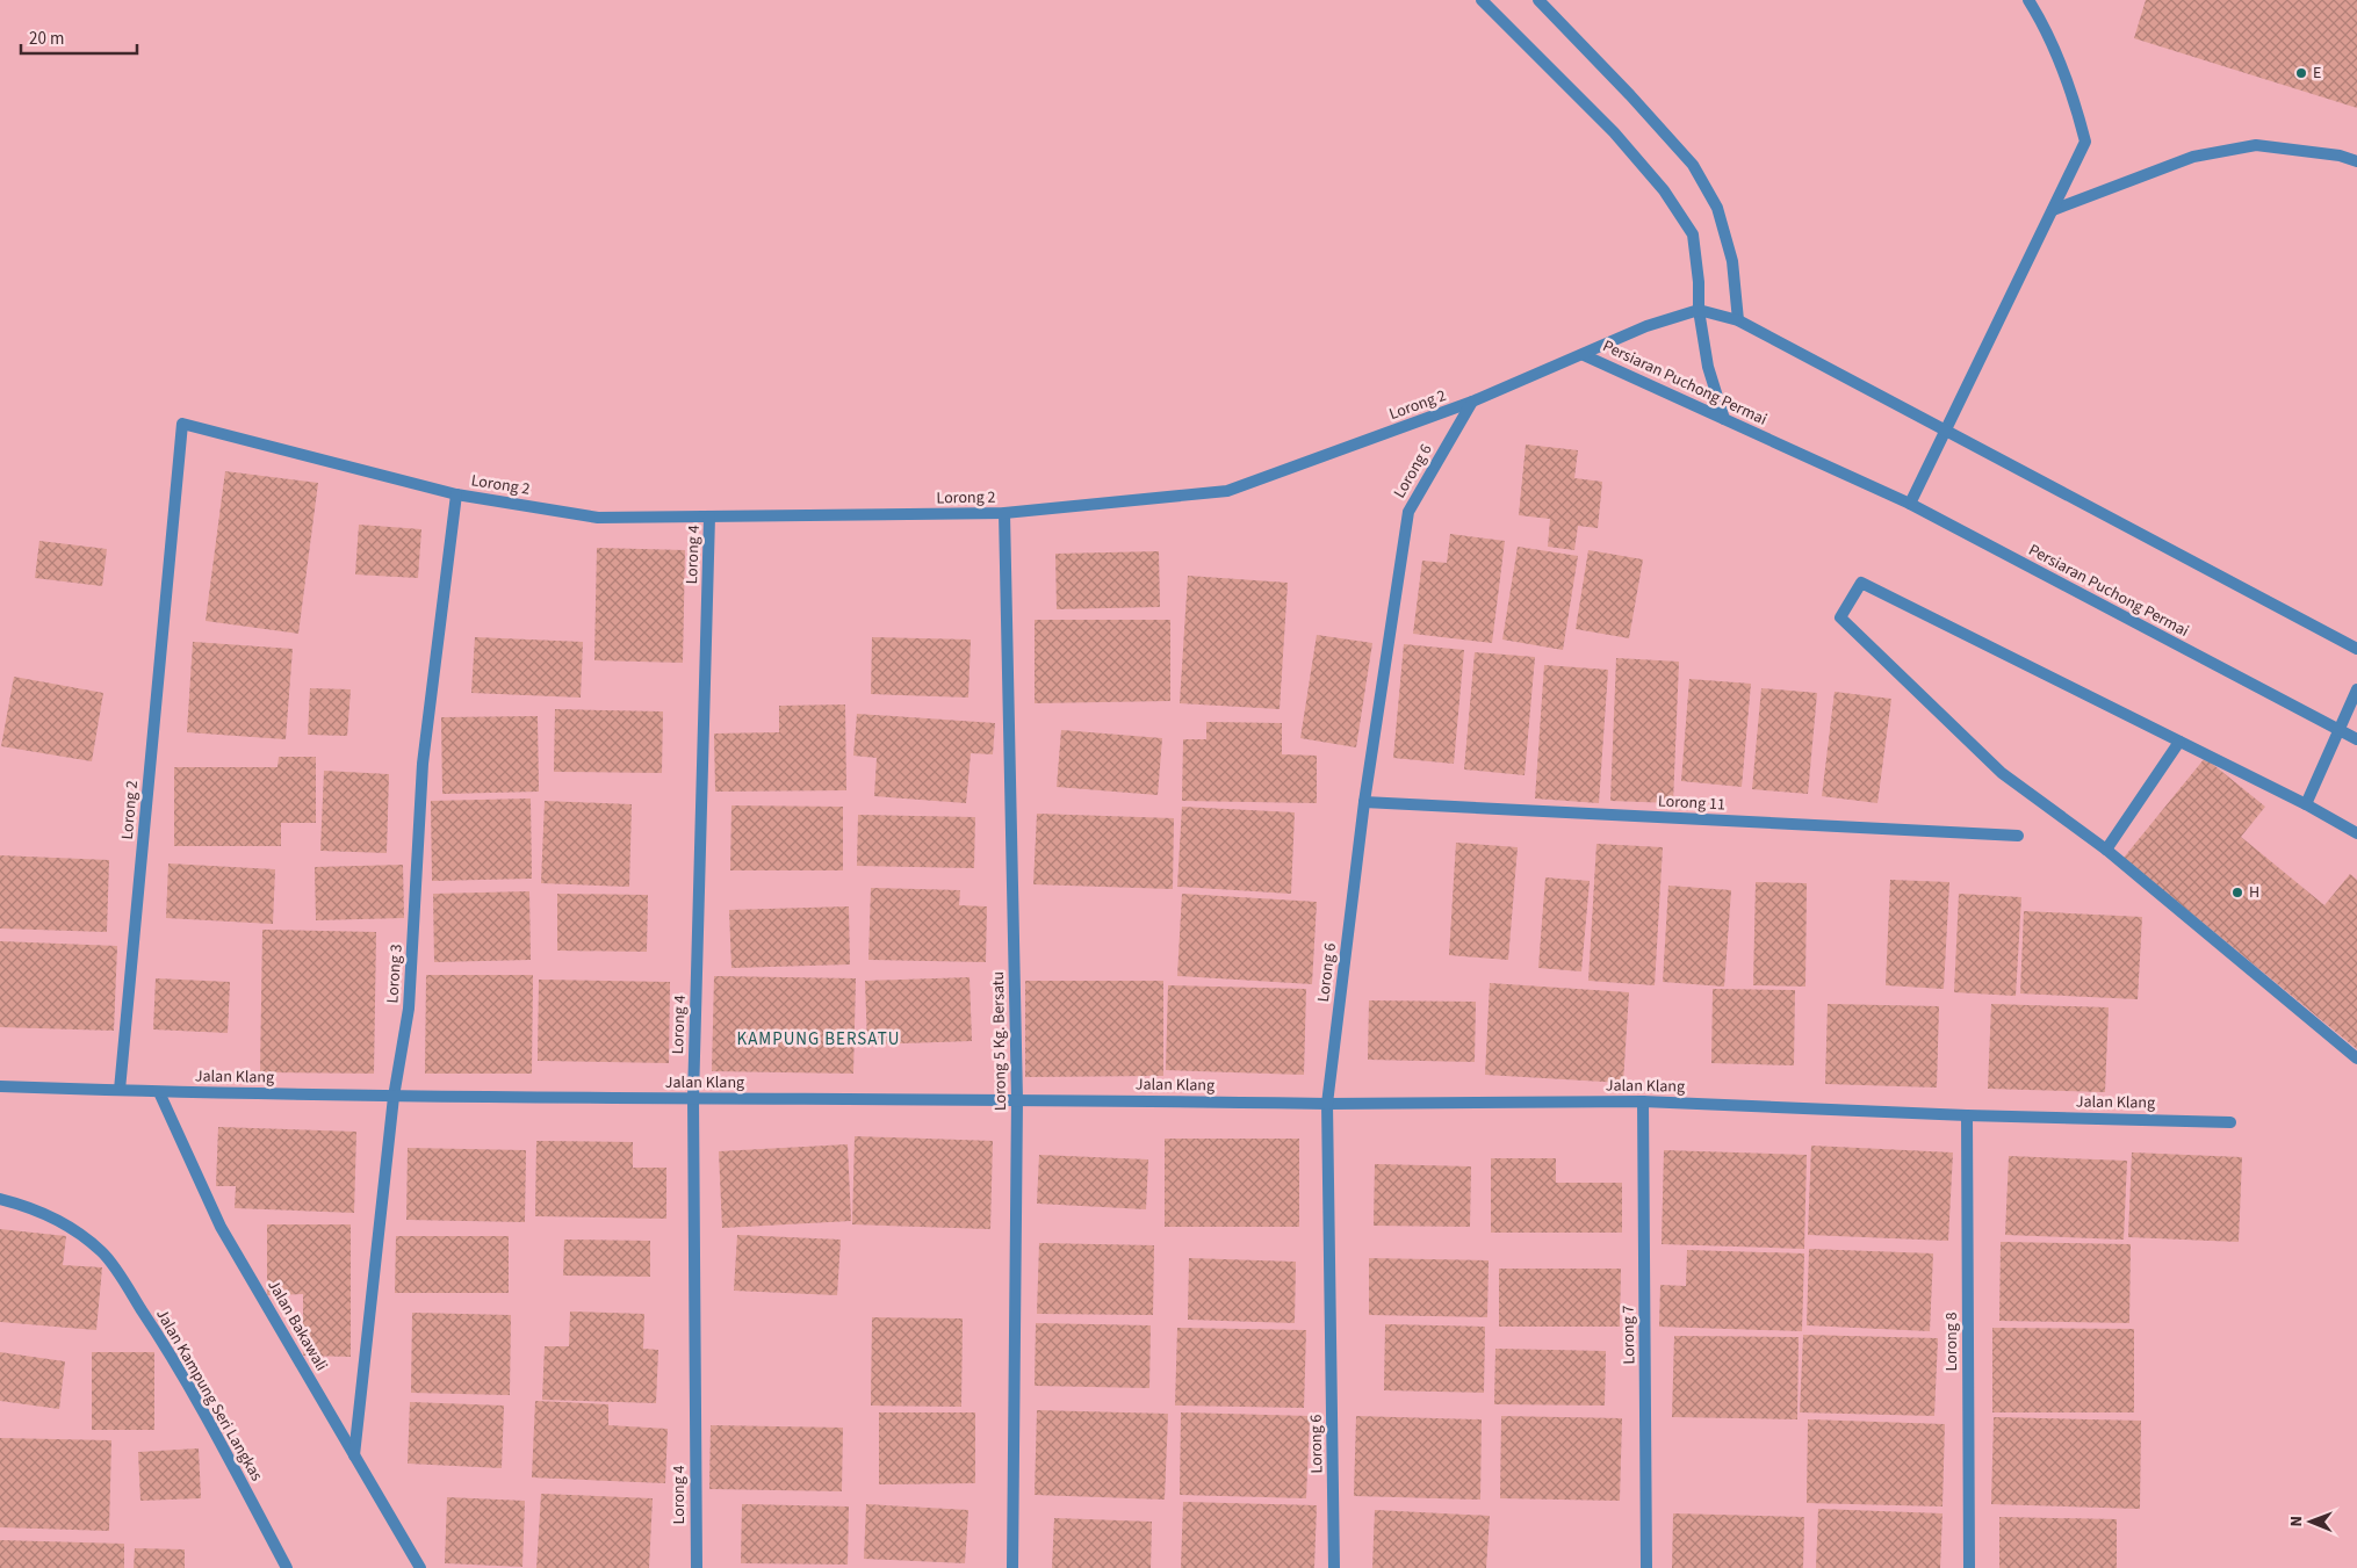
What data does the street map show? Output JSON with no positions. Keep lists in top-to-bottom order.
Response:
{
  "streets": {
    "street": [
      "Persiaran Puchong Permai",
      "Lorong 2",
      "Lorong 6",
      "Lorong 4",
      "Lorong 11",
      "Lorong 3",
      "Lorong 5 Kg. Bersatu",
      "Jalan Klang",
      "Jalan Bakawali",
      "Lorong 7",
      "Lorong 8",
      "Jalan Kampung Seri Langkas"
    ]
  },
  "crossings": [
    ["Persiaran Puchong Permai", "Lorong 2"],
    ["Lorong 2", "Lorong 6"],
    ["Lorong 2", "Lorong 4"],
    ["Lorong 2", "Lorong 3"],
    ["Lorong 2", "Lorong 5 Kg. Bersatu"],
    ["Lorong 2", "Jalan Klang"],
    ["Lorong 6", "Lorong 11"],
    ["Lorong 6", "Jalan Klang"],
    ["Lorong 4", "Jalan Klang"],
    ["Lorong 3", "Jalan Klang"],
    ["Lorong 3", "Jalan Bakawali"],
    ["Lorong 5 Kg. Bersatu", "Jalan Klang"],
    ["Jalan Klang", "Jalan Bakawali"],
    ["Jalan Klang", "Lorong 7"],
    ["Jalan Klang", "Lorong 8"]
  ],
  "districts": ["KAMPUNG BERSATU"],
  "places": ["E", "H"],
  "scale_bar": "20 m",
  "north": "left"
}
